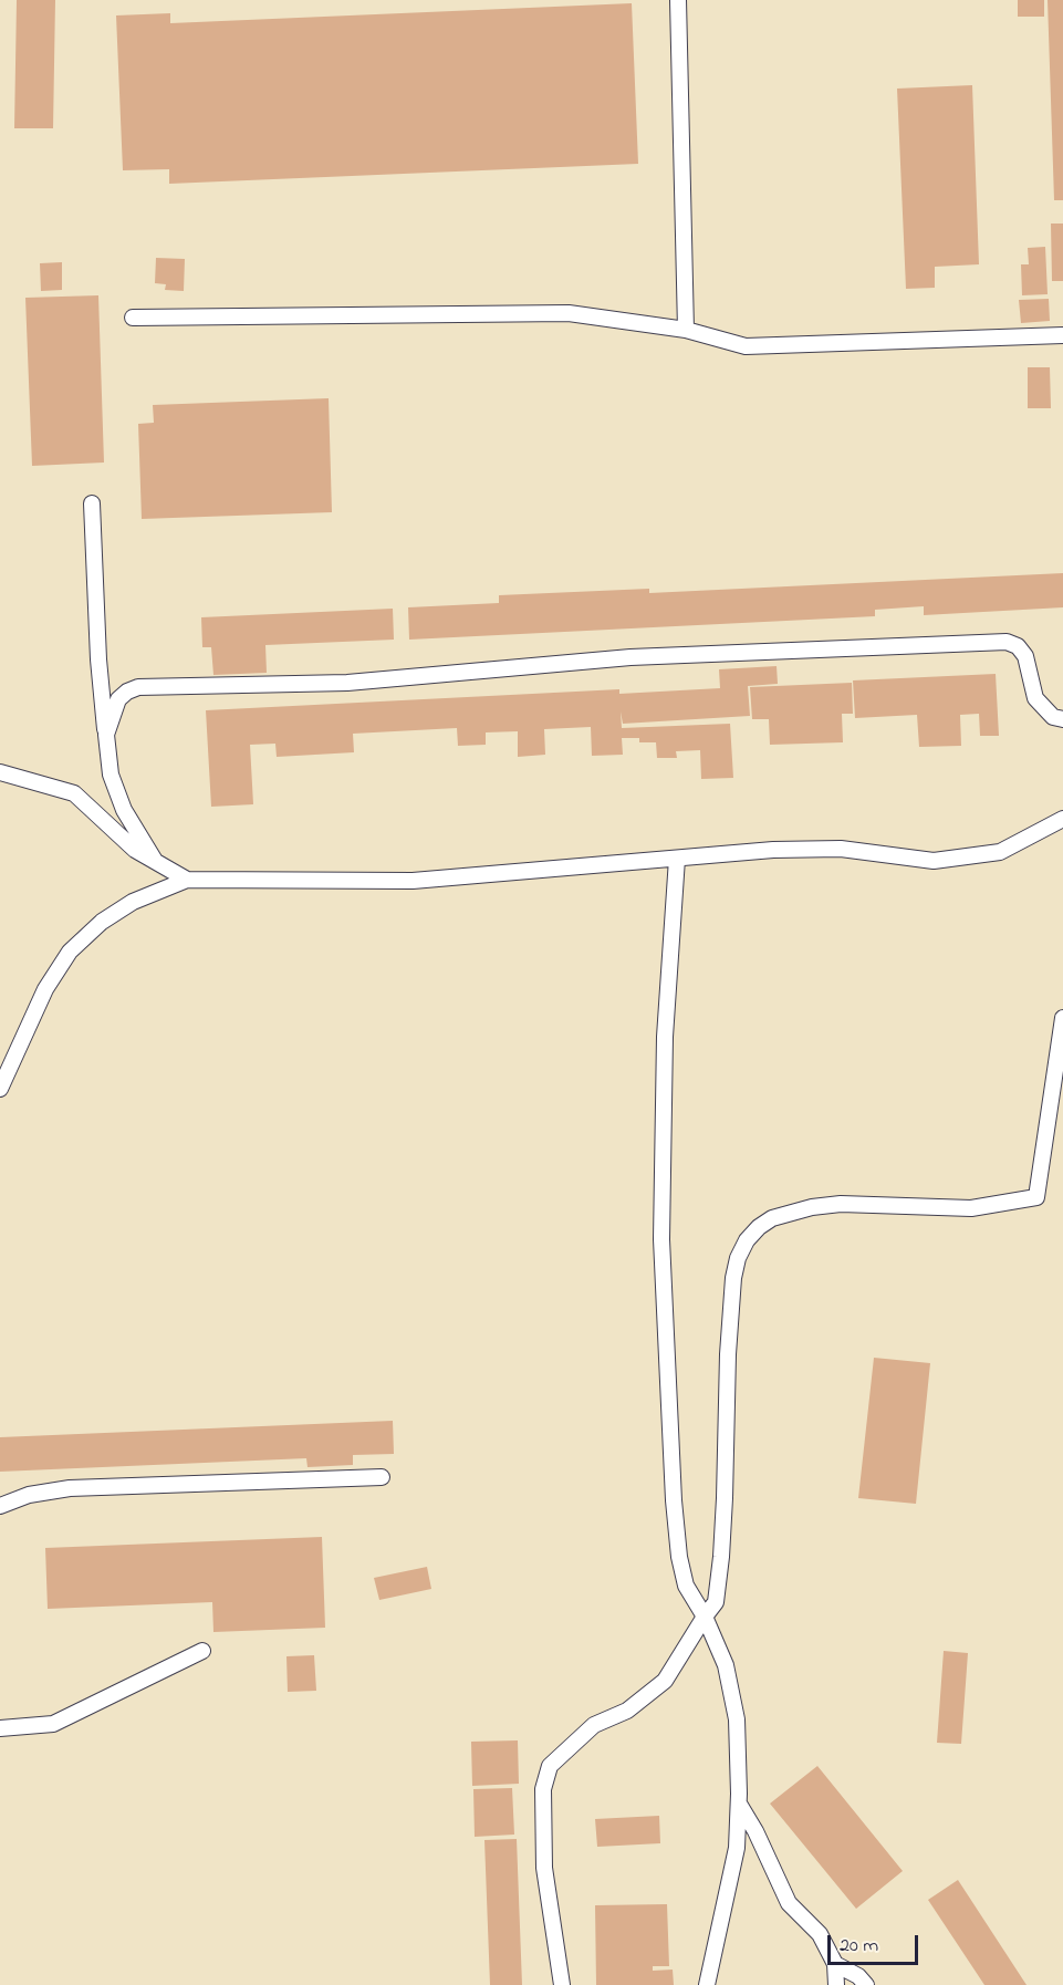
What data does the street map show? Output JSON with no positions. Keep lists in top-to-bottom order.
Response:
{
  "scale_bar": "20 m"
}
